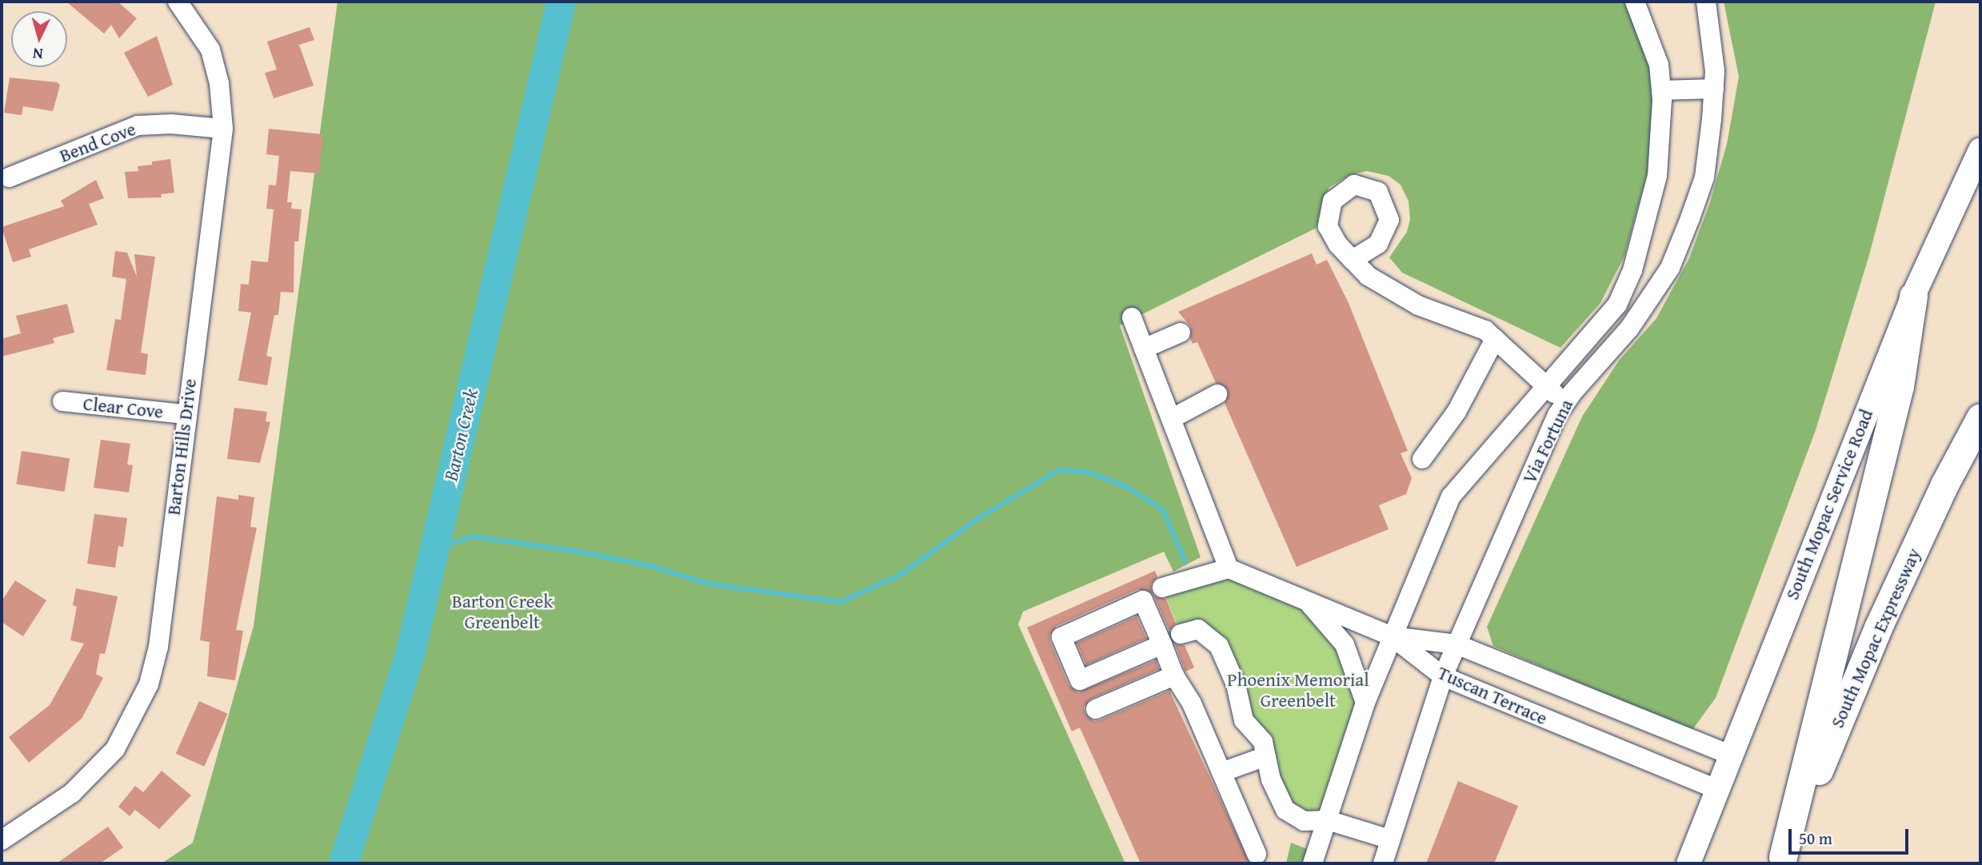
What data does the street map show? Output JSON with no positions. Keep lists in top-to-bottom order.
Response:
{
  "streets": {
    "highway": ["South Mopac Expressway"],
    "main road": ["South Mopac Service Road"],
    "street": [
      "Bend Cove",
      "Clear Cove",
      "Via Fortuna",
      "Barton Hills Drive",
      "Tuscan Terrace"
    ]
  },
  "crossings": [
    ["Bend Cove", "Barton Hills Drive"],
    ["Clear Cove", "Barton Hills Drive"],
    ["Via Fortuna", "Tuscan Terrace"],
    ["South Mopac Service Road", "Tuscan Terrace"]
  ],
  "water": ["Barton Creek"],
  "parks": ["Barton Creek Greenbelt", "Phoenix Memorial Greenbelt"],
  "scale_bar": "50 m",
  "north": "bottom"
}
